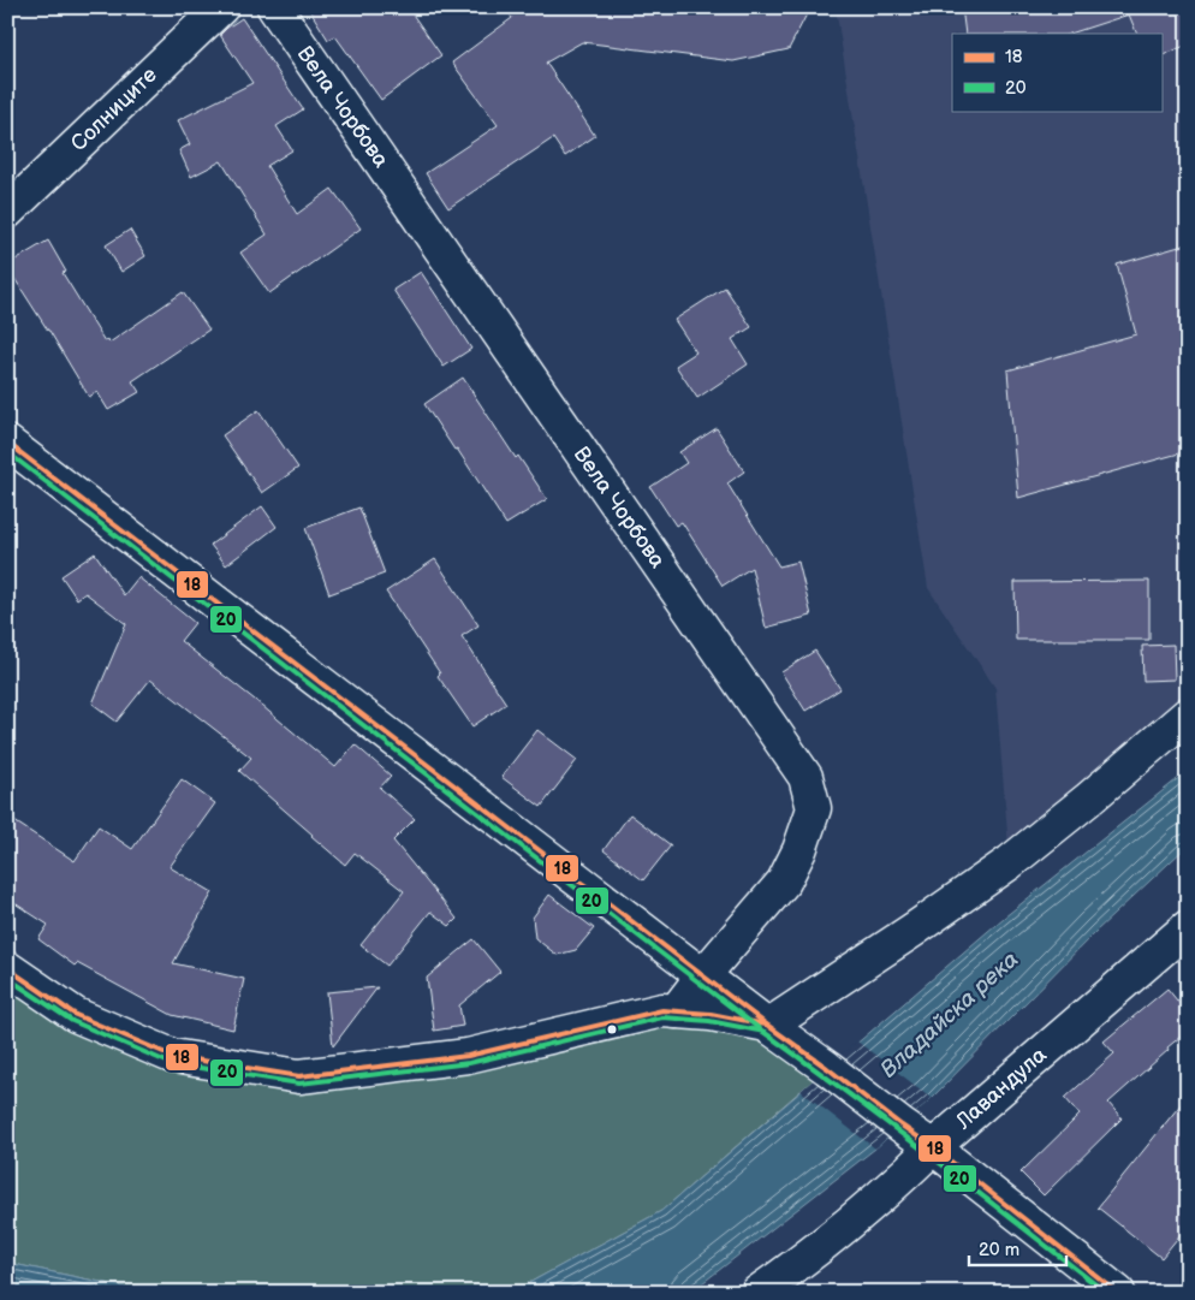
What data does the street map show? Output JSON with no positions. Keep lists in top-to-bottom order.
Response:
{
  "streets": {
    "street": ["Вела Чорбова", "Солниците", "Лавандула"]
  },
  "water": ["Владайска река"],
  "lines": ["transit line 18", "transit line 20"],
  "legend": ["18", "20"],
  "scale_bar": "20 m"
}
